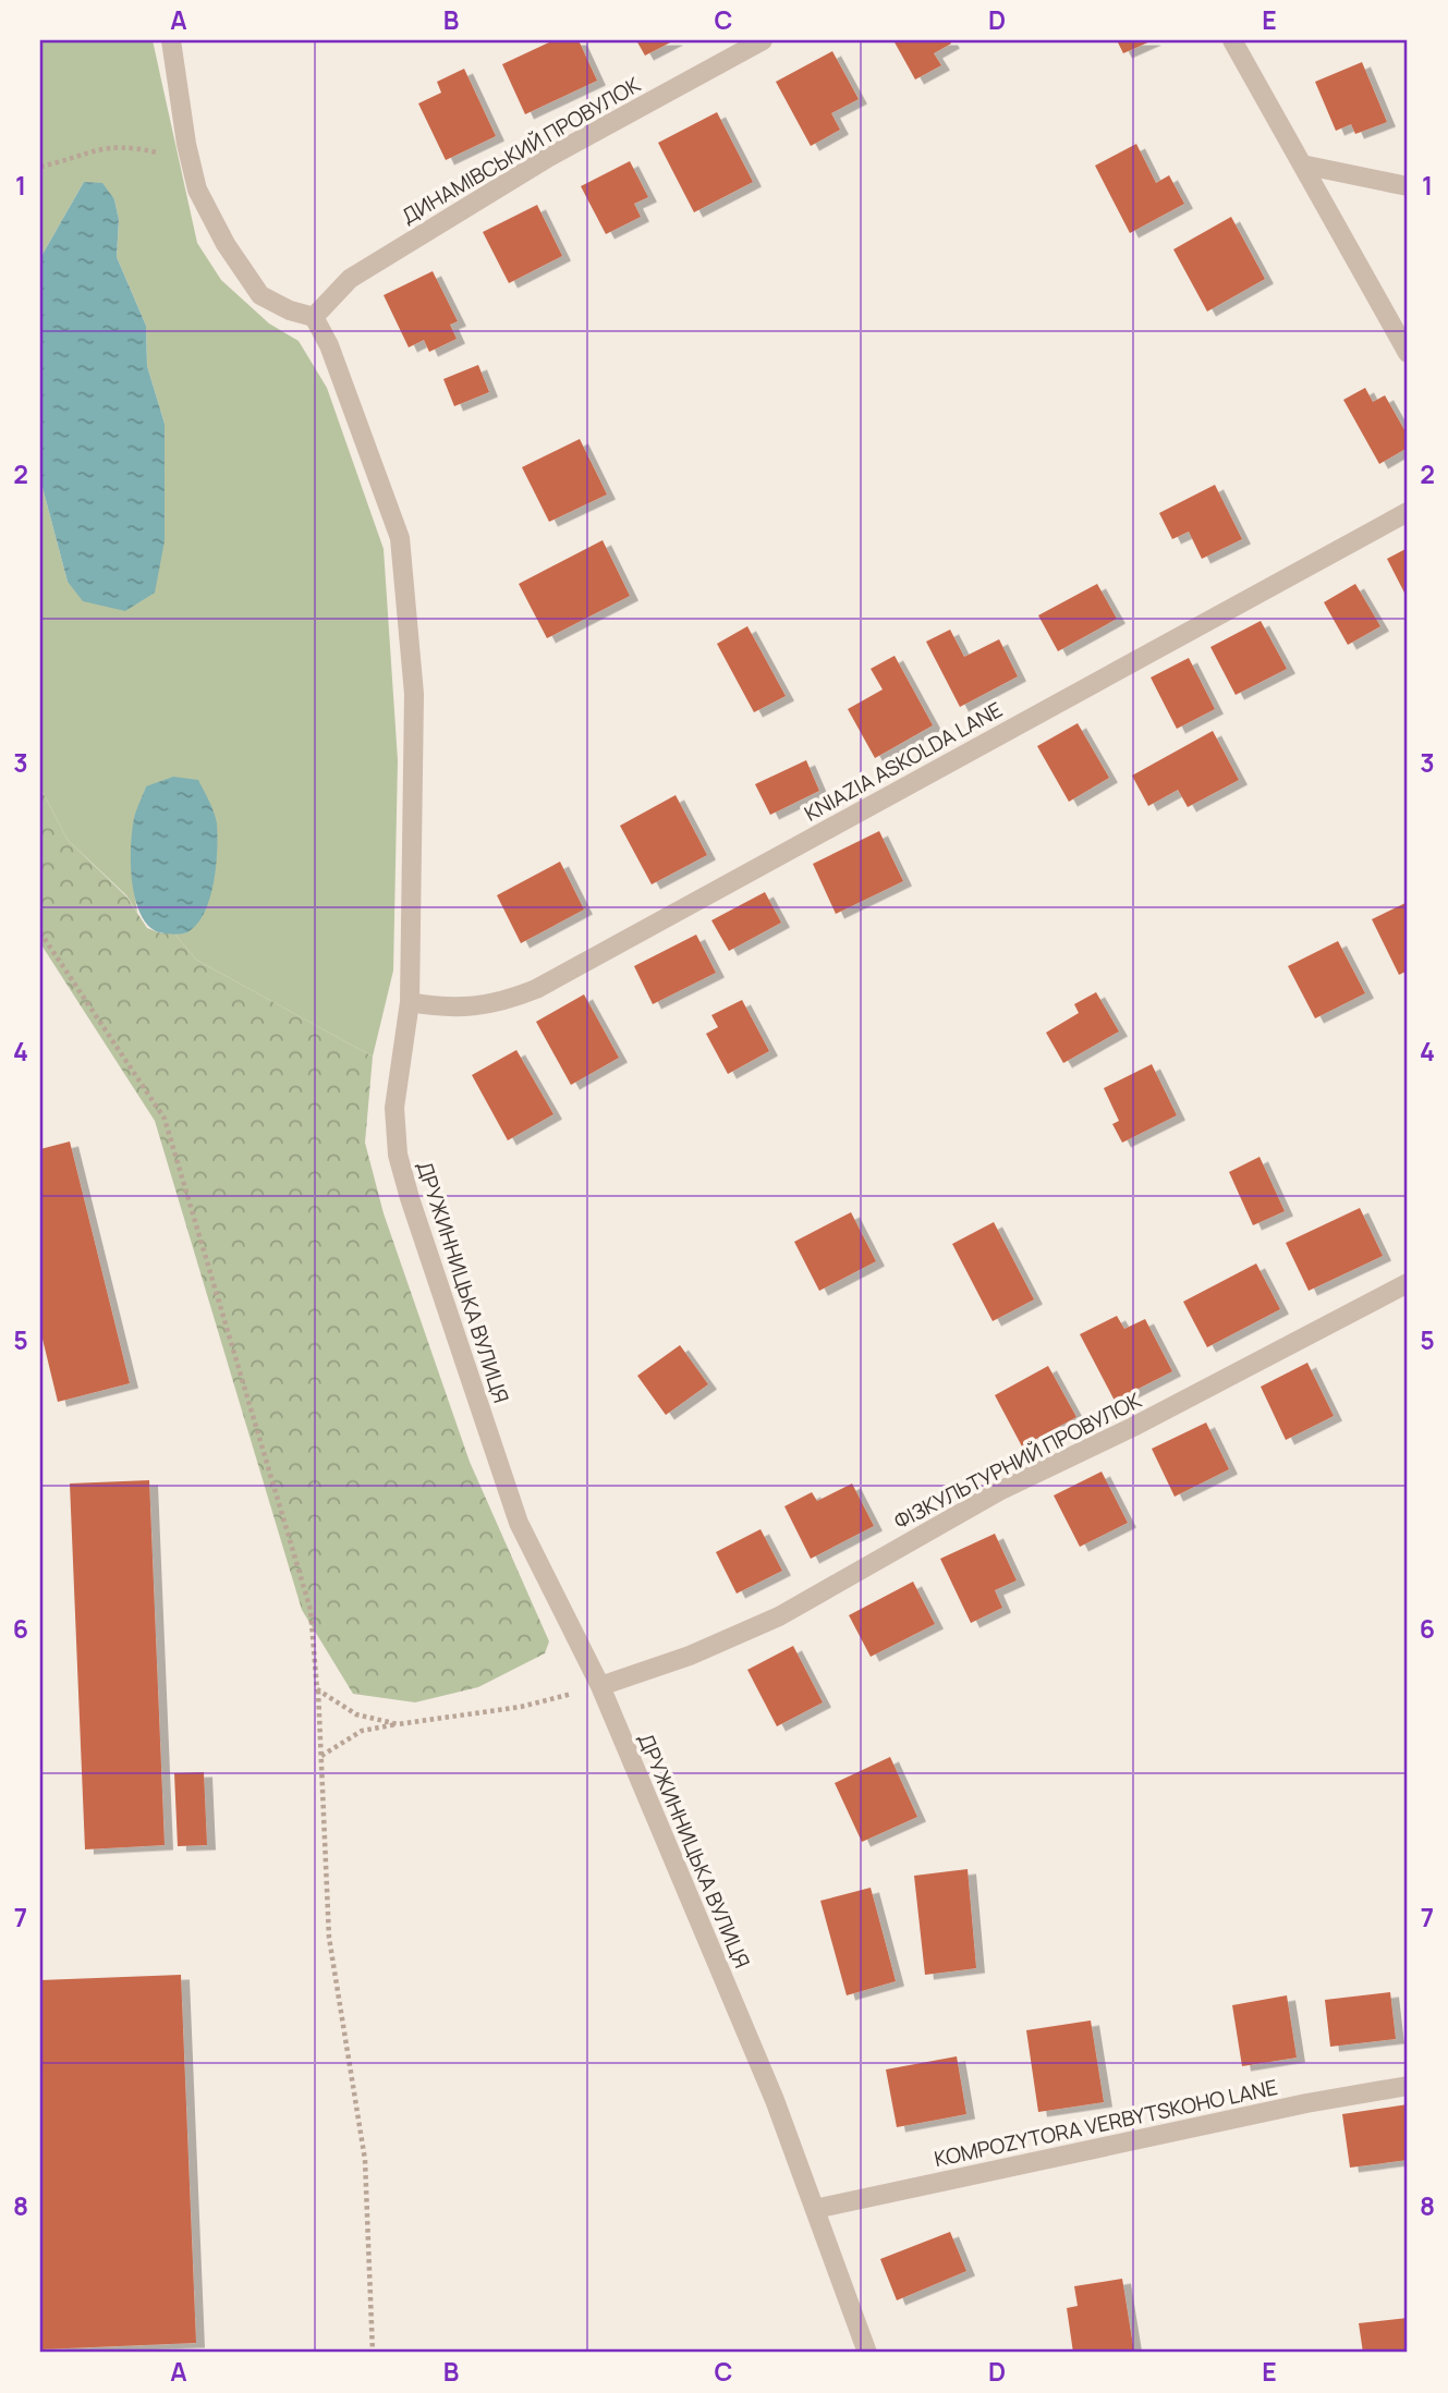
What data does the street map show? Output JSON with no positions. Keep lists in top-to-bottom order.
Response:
{
  "streets": {
    "street": [
      "ДИНАМІВСЬКИЙ ПРОВУЛОК",
      "KNIAZIA ASKOLDA LANE",
      "ДРУЖИННИЦЬКА ВУЛИЦЯ",
      "ФІЗКУЛЬТУРНИЙ ПРОВУЛОК",
      "KOMPOZYTORA VERBYTSKOHO LANE"
    ]
  },
  "crossings": [
    ["ДИНАМІВСЬКИЙ ПРОВУЛОК", "ДРУЖИННИЦЬКА ВУЛИЦЯ"],
    ["KNIAZIA ASKOLDA LANE", "ДРУЖИННИЦЬКА ВУЛИЦЯ"],
    ["ДРУЖИННИЦЬКА ВУЛИЦЯ", "ФІЗКУЛЬТУРНИЙ ПРОВУЛОК"],
    ["ДРУЖИННИЦЬКА ВУЛИЦЯ", "KOMPOZYTORA VERBYTSKOHO LANE"]
  ],
  "grid": {
    "columns": [
      "A",
      "B",
      "C",
      "D",
      "E"
    ],
    "rows": [
      "1",
      "2",
      "3",
      "4",
      "5",
      "6",
      "7",
      "8"
    ]
  }
}
